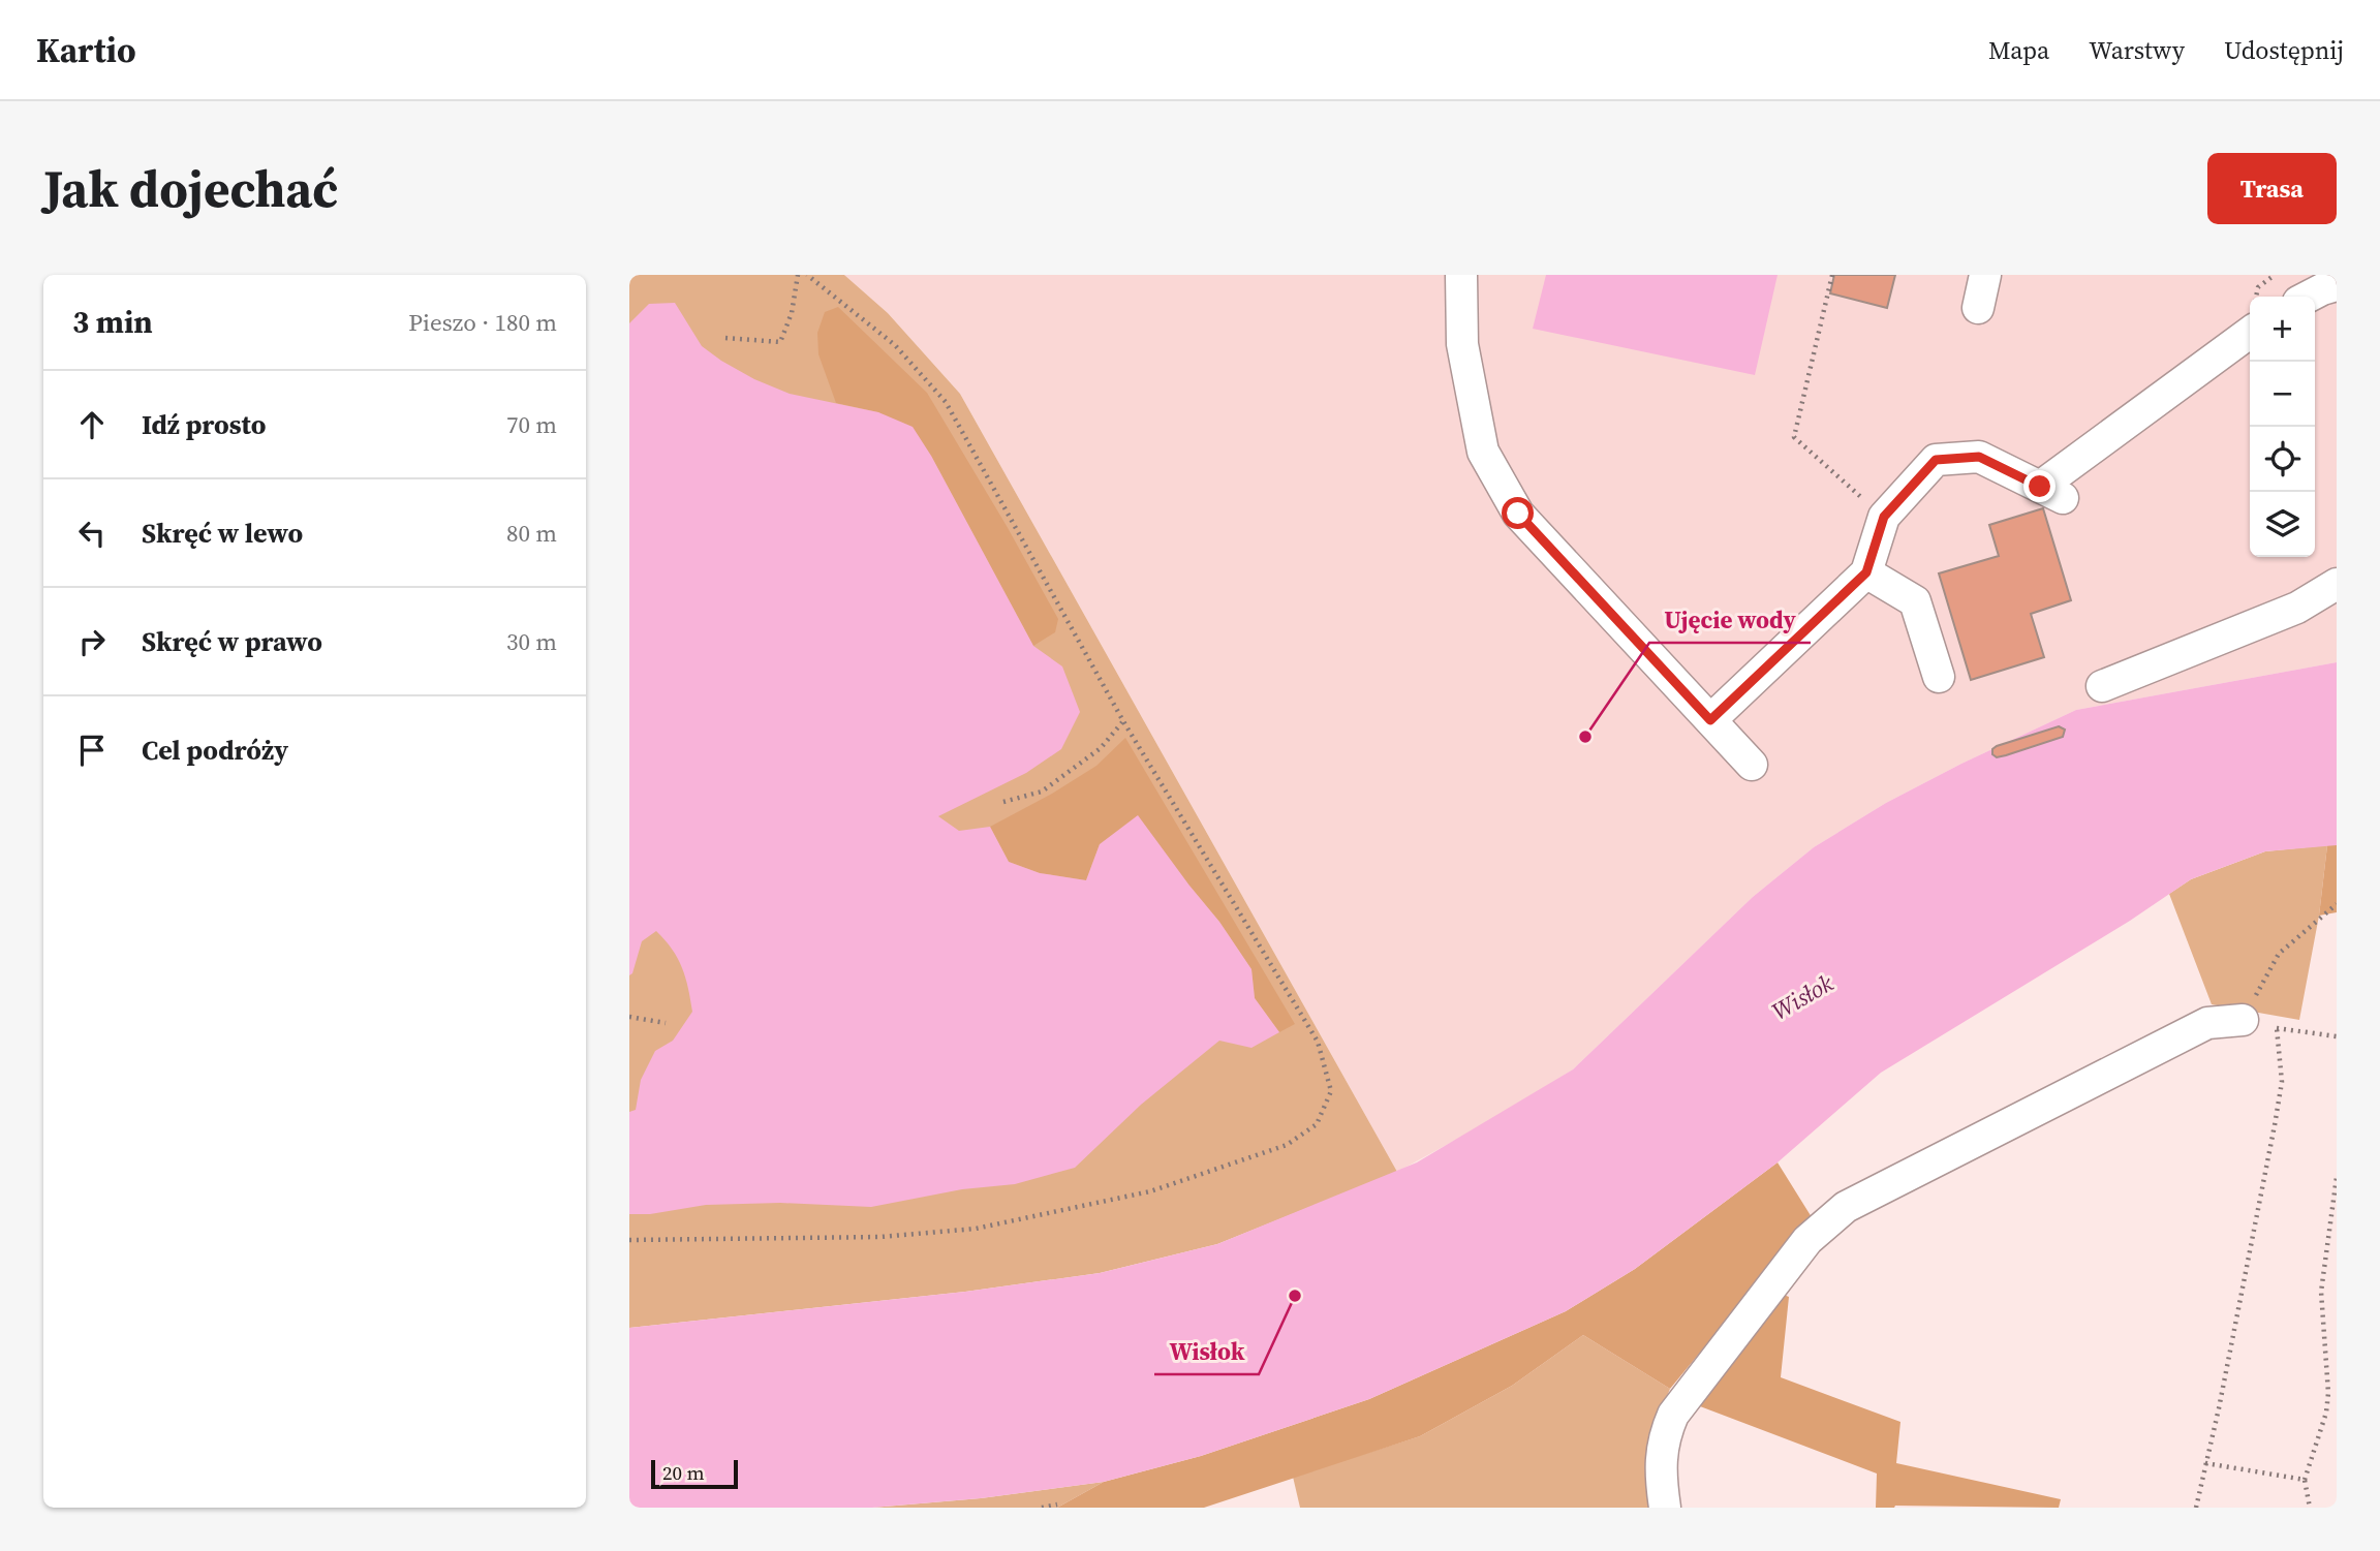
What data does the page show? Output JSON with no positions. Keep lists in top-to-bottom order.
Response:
{
  "water": ["Wisłok"],
  "places": ["Ujęcie wody", "Wisłok"],
  "scale_bar": "20 m",
  "page": {
    "header": "Kartio",
    "nav": ["Mapa", "Warstwy", "Udostępnij"],
    "buttons": "Trasa",
    "title": "Jak dojechać",
    "heading": ["3 min", "Pieszo · 180 m"],
    "map_buttons": ["+", "−"],
    "list": [
      ["Idź prosto", "70 m"],
      ["Skręć w lewo", "80 m"],
      ["Skręć w prawo", "30 m"],
      "Cel podróży"
    ],
    "scale": "20 m"
  }
}
